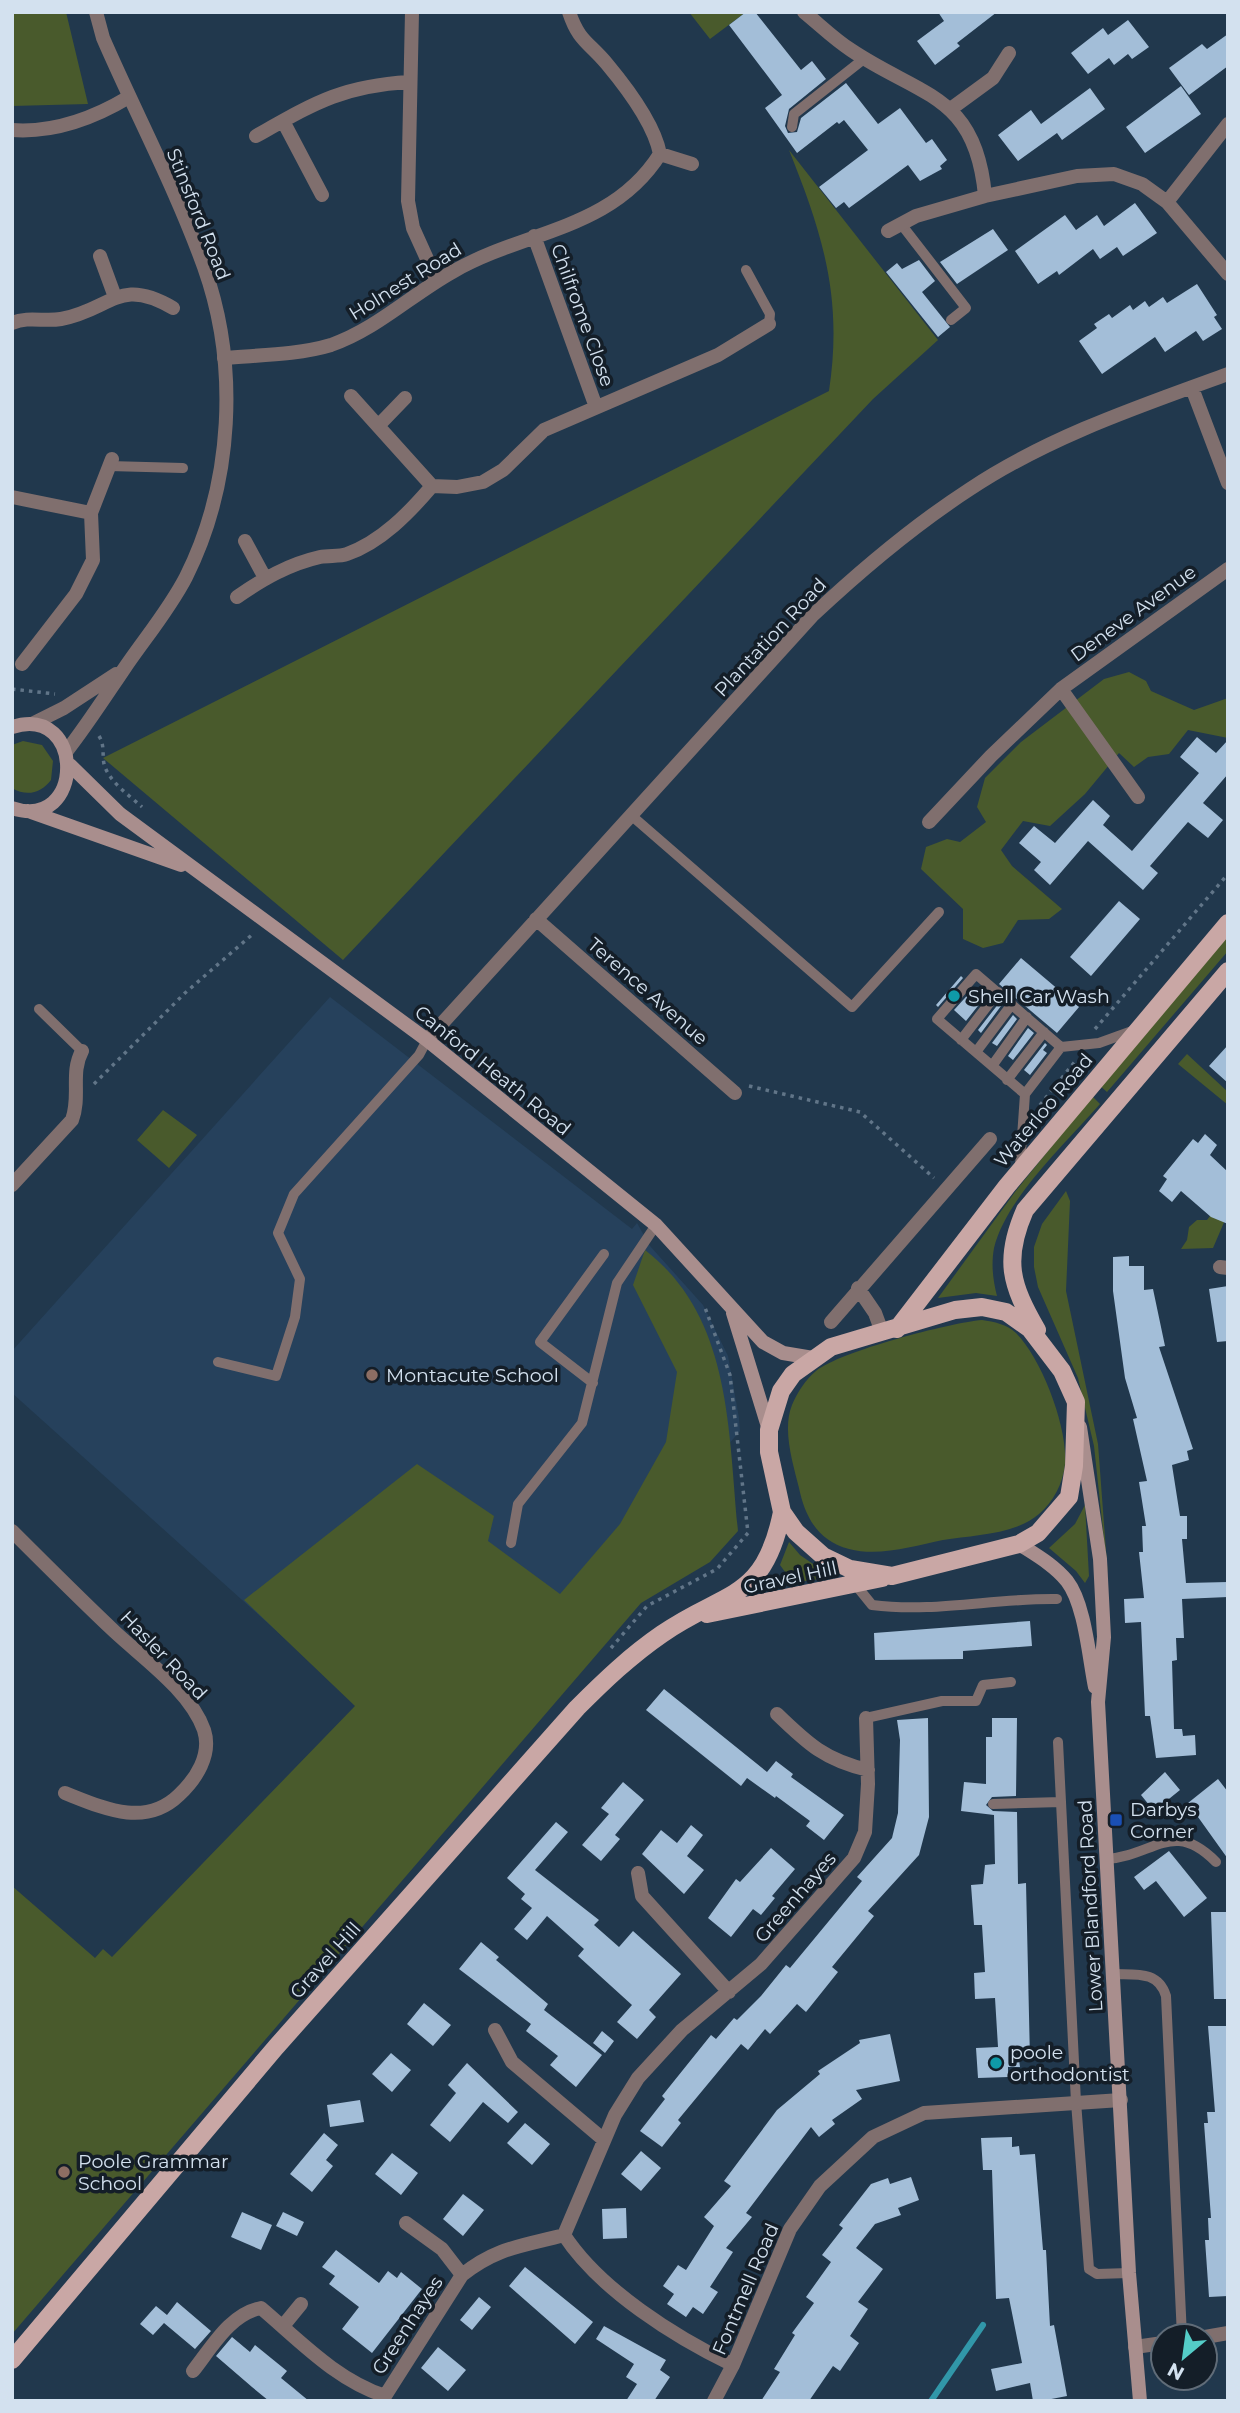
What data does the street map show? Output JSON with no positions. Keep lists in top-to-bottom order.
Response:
{
  "streets": {
    "main road": [
      "Canford Heath Road",
      "Waterloo Road",
      "Gravel Hill",
      "Lower Blandford Road"
    ],
    "street": [
      "Stinsford Road",
      "Holnest Road",
      "Chilfrome Close",
      "Deneve Avenue",
      "Plantation Road",
      "Terence Avenue",
      "Hasler Road",
      "Greenhayes",
      "Fontmell Road"
    ]
  },
  "crossings": [
    ["Stinsford Road", "Holnest Road"],
    ["Stinsford Road", "Canford Heath Road"],
    ["Holnest Road", "Chilfrome Close"],
    ["Plantation Road", "Terence Avenue"],
    ["Plantation Road", "Canford Heath Road"],
    ["Gravel Hill", "Lower Blandford Road"],
    ["Lower Blandford Road", "Fontmell Road"]
  ],
  "places": {
    "other": [
      "Shell Car Wash",
      "Montacute School",
      "poole orthodontist",
      "Poole Grammar School"
    ],
    "transit": ["Darbys Corner"]
  },
  "north": "bottom left"
}
